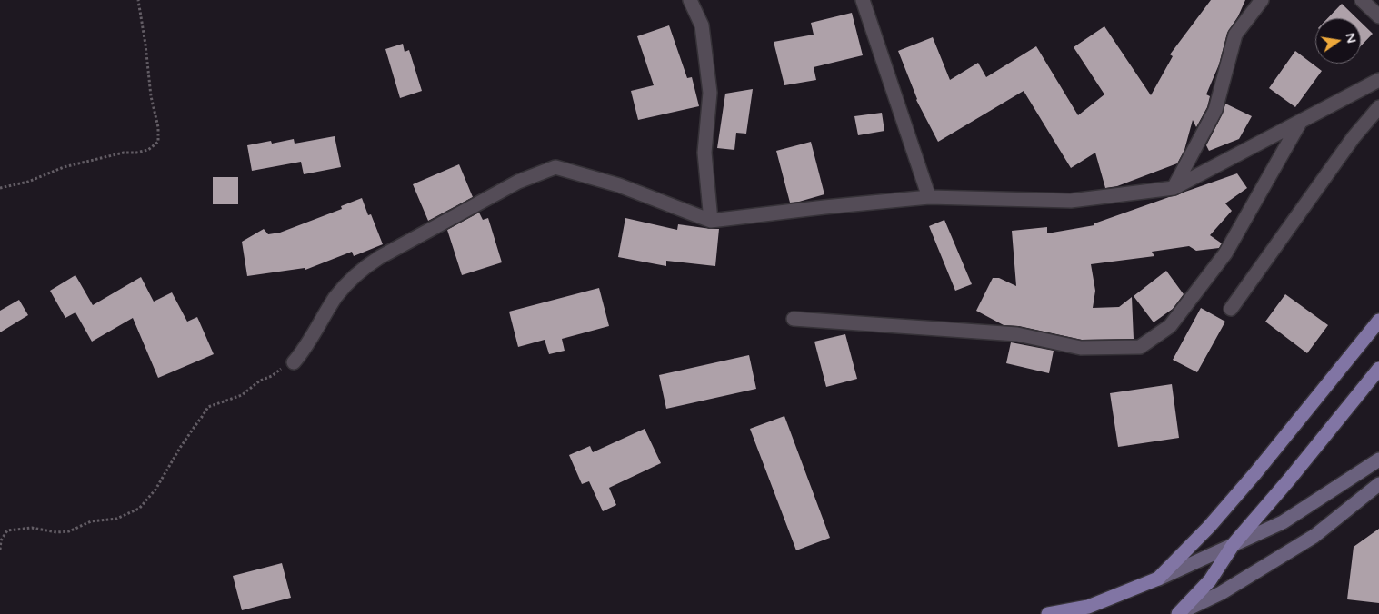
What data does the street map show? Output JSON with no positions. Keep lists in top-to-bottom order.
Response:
{
  "north": "right"
}
